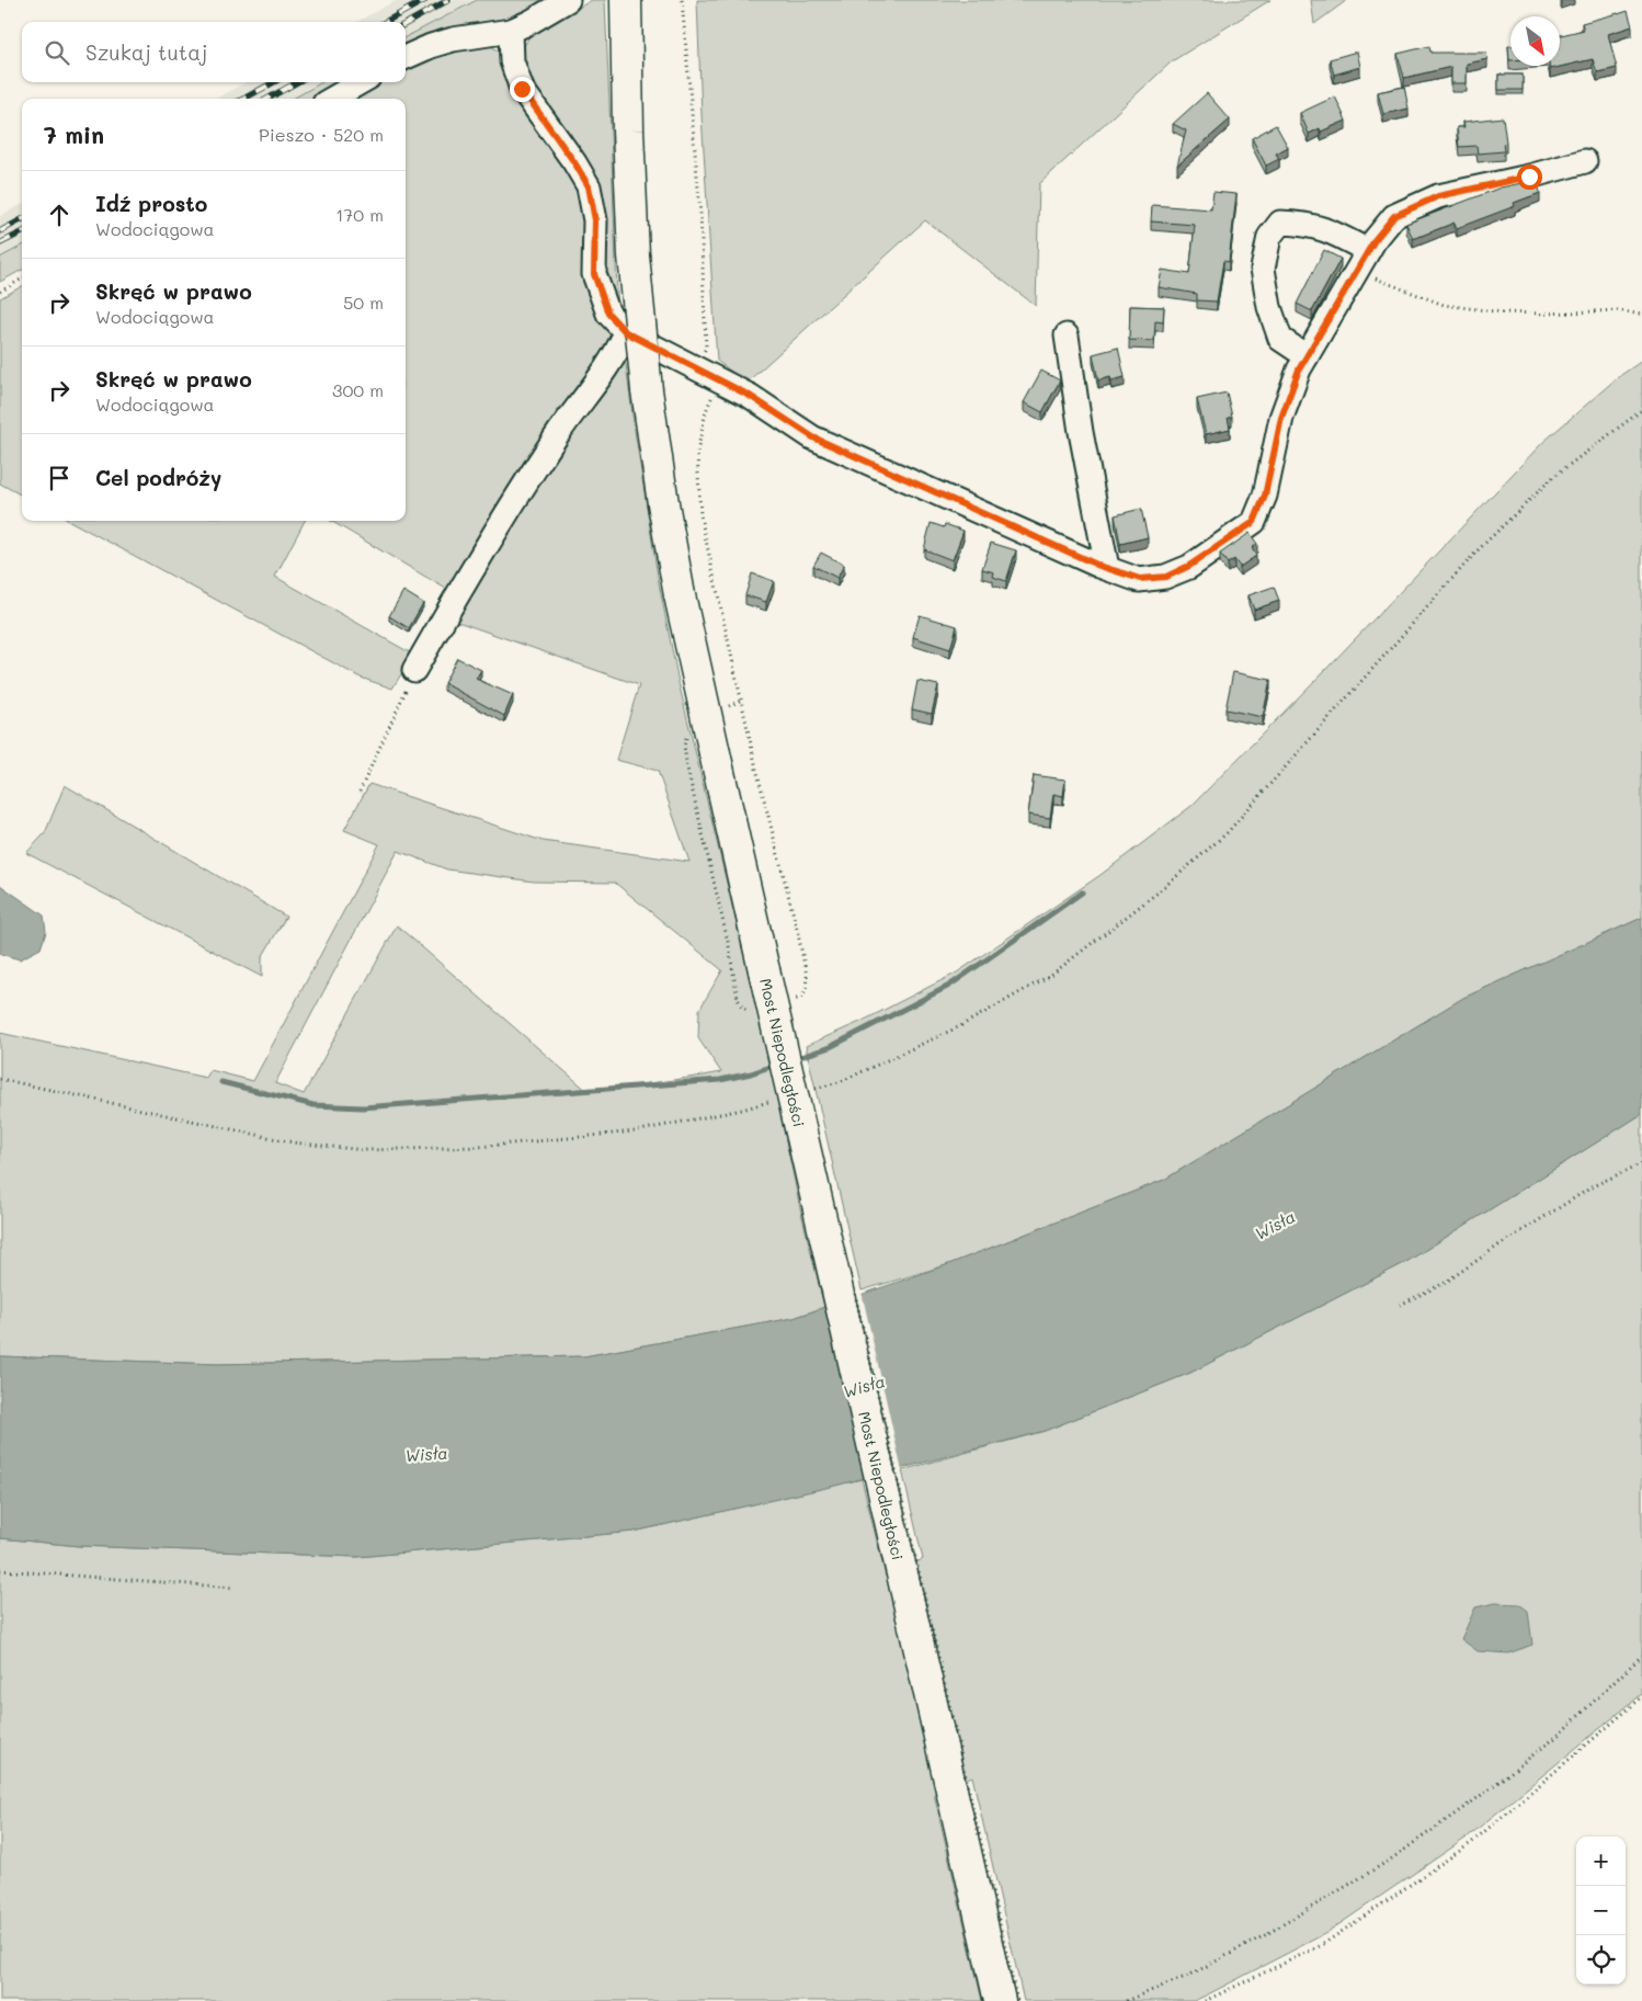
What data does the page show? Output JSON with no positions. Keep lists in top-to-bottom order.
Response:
{
  "streets": {
    "main road": ["Most Niepodległości"]
  },
  "water": ["Wisła"],
  "north": "bottom right",
  "page": {
    "search": "Szukaj tutaj",
    "heading": ["7 min", "Pieszo · 520 m"],
    "list": [
      ["Idź prosto", "Wodociągowa", "170 m"],
      ["Skręć w prawo", "Wodociągowa", "50 m"],
      ["Skręć w prawo", "Wodociągowa", "300 m"],
      "Cel podróży"
    ],
    "map_buttons": ["+", "−"]
  }
}
